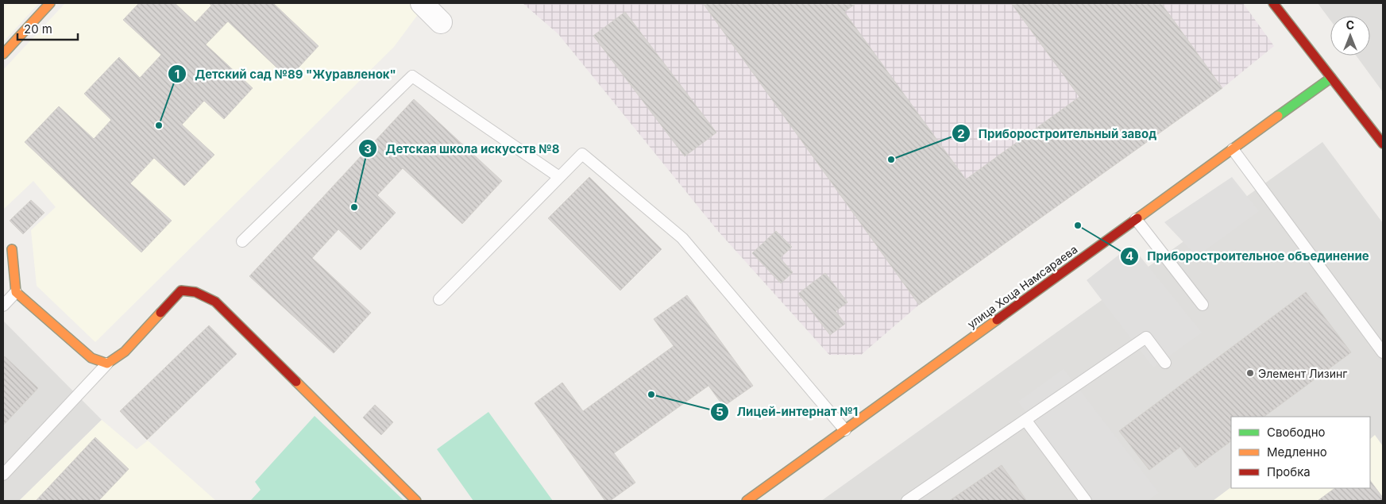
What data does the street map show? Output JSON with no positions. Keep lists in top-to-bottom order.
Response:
{
  "streets": {
    "street": ["улица Хоца Намсараева"]
  },
  "places": [
    "Детский сад №89 \"Журавленок\"",
    "Приборостроительный завод",
    "Детская школа искусств №8",
    "Приборостроительное объединение",
    "Элемент Лизинг",
    "Лицей-интернат №1"
  ],
  "legend": ["Свободно", "Медленно", "Пробка"],
  "scale_bar": "20 m",
  "north": "top"
}
